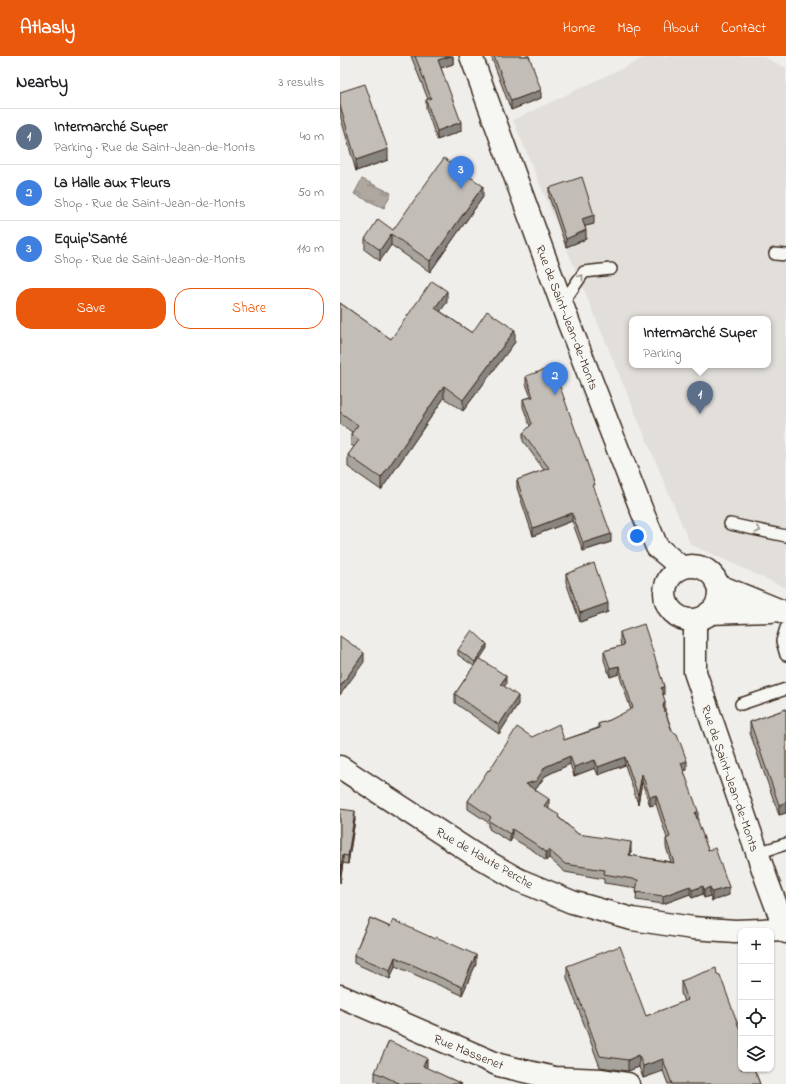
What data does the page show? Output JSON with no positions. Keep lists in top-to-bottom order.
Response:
{
  "streets": {
    "main road": ["Rue de Saint-Jean-de-Monts", "Rue de Haute Perche", "Rue Massenet"]
  },
  "crossings": [
    ["Rue de Saint-Jean-de-Monts", "Rue de Haute Perche"]
  ],
  "page": {
    "header": "Atlasly",
    "nav": [
      "Home",
      "Map",
      "About",
      "Contact"
    ],
    "heading": ["Nearby", "3 results"],
    "list": [
      {
        "mark": "1",
        "name": "Intermarché Super",
        "note": "Parking · Rue de Saint-Jean-de-Monts",
        "value": "40 m"
      },
      {
        "mark": "2",
        "name": "La Halle aux Fleurs",
        "note": "Shop · Rue de Saint-Jean-de-Monts",
        "value": "50 m"
      },
      {
        "mark": "3",
        "name": "Equip'Santé",
        "note": "Shop · Rue de Saint-Jean-de-Monts",
        "value": "110 m"
      }
    ],
    "pins": ["3", "2", "1"],
    "buttons": ["Save", "Share"],
    "popup": ["Intermarché Super", "Parking"],
    "map_buttons": ["+", "−"]
  }
}
